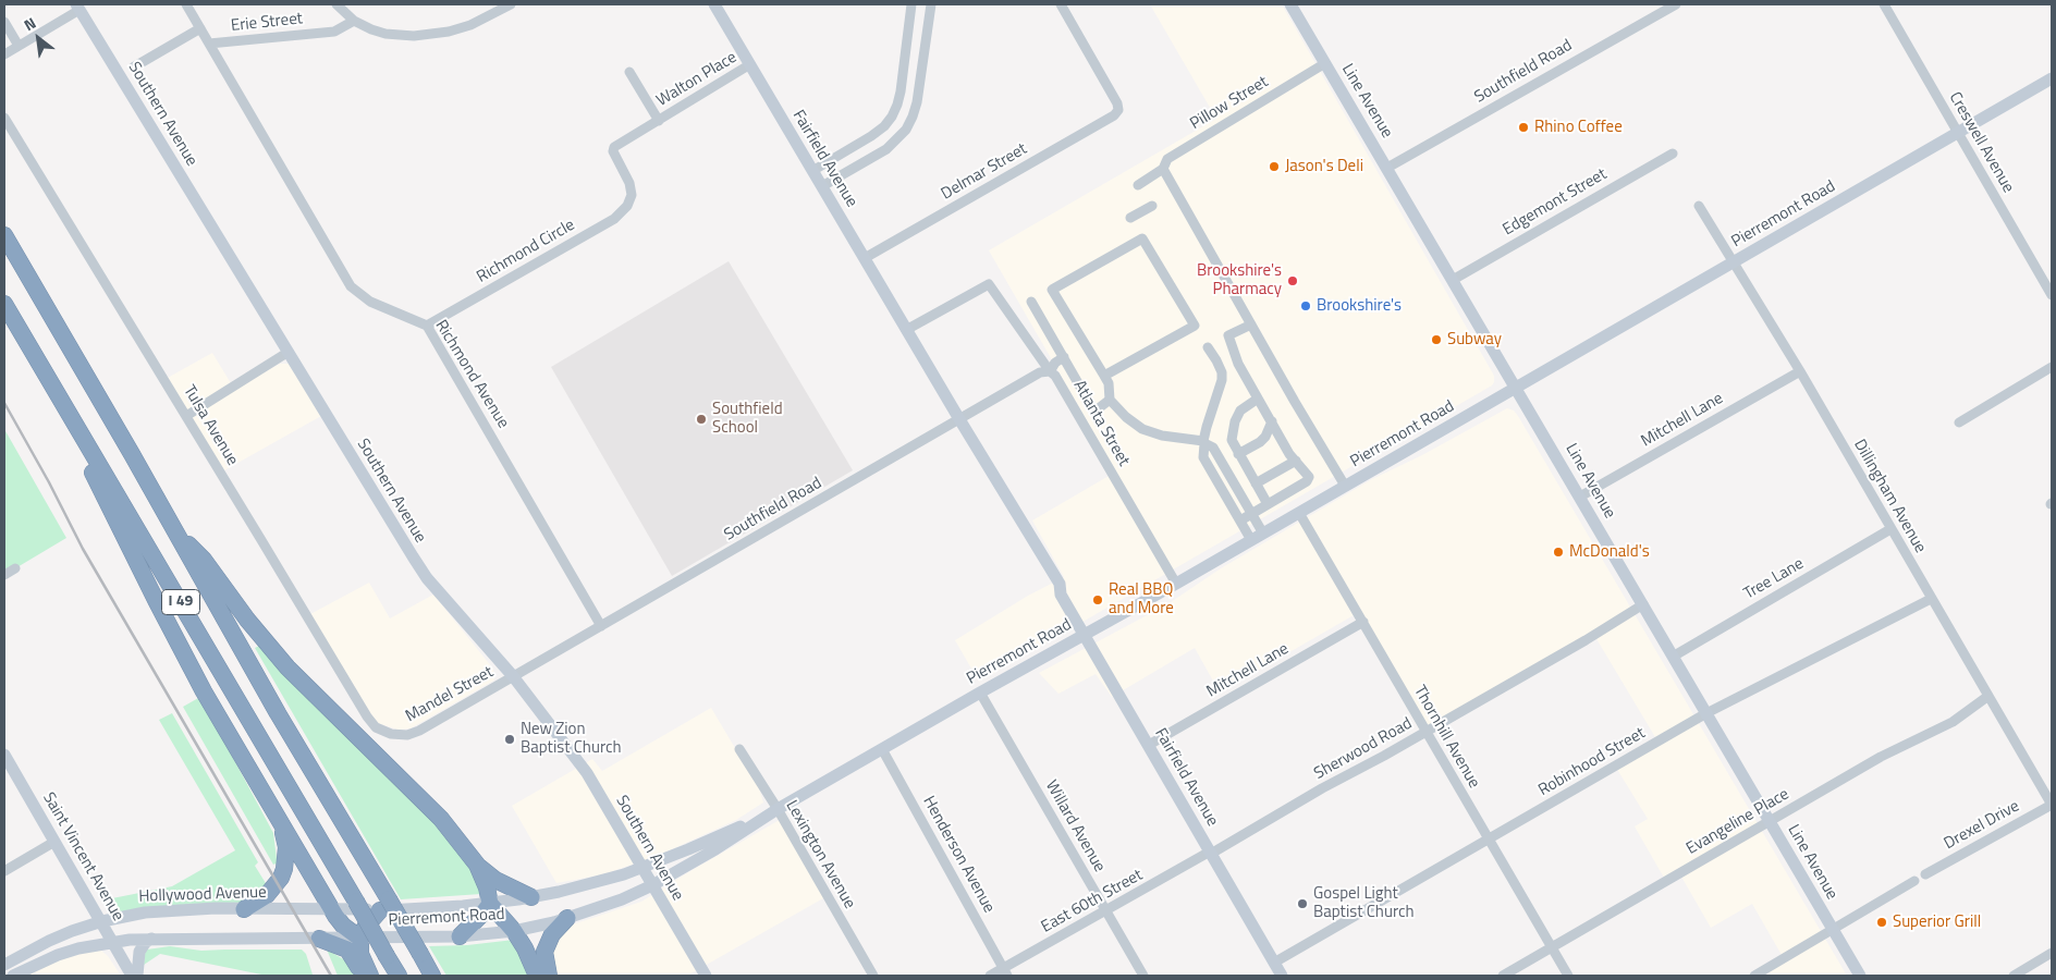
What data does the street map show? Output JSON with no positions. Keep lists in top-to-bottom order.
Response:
{
  "streets": {
    "highway": ["I 49"],
    "main road": [
      "Line Avenue",
      "Southern Avenue",
      "Fairfield Avenue",
      "Pierremont Road",
      "Saint Vincent Avenue",
      "Hollywood Avenue"
    ],
    "street": [
      "Erie Street",
      "Southfield Road",
      "Walton Place",
      "Pillow Street",
      "Creswell Avenue",
      "Delmar Street",
      "Edgemont Street",
      "Richmond Circle",
      "Richmond Avenue",
      "Mitchell Lane",
      "Atlanta Street",
      "Tulsa Avenue",
      "Dillingham Avenue",
      "Tree Lane",
      "Mandel Street",
      "Thornhill Avenue",
      "Sherwood Road",
      "Robinhood Street",
      "Evangeline Place",
      "Drexel Drive",
      "Willard Avenue",
      "Lexington Avenue",
      "Henderson Avenue",
      "East 60th Street"
    ]
  },
  "crossings": [
    ["Erie Street", "Richmond Avenue"],
    ["Southfield Road", "Line Avenue"],
    ["Southfield Road", "Southern Avenue"],
    ["Southfield Road", "Fairfield Avenue"],
    ["Southfield Road", "Richmond Avenue"],
    ["Southfield Road", "Atlanta Street"],
    ["Southfield Road", "Mandel Street"],
    ["Walton Place", "Fairfield Avenue"],
    ["Walton Place", "Richmond Circle"],
    ["Line Avenue", "Pillow Street"],
    ["Line Avenue", "Edgemont Street"],
    ["Line Avenue", "Pierremont Road"],
    ["Line Avenue", "Mitchell Lane"],
    ["Line Avenue", "Tree Lane"],
    ["Line Avenue", "Sherwood Road"],
    ["Line Avenue", "Robinhood Street"],
    ["Line Avenue", "Evangeline Place"],
    ["Southern Avenue", "Pierremont Road"],
    ["Southern Avenue", "Mandel Street"],
    ["Creswell Avenue", "Pierremont Road"],
    ["Fairfield Avenue", "Delmar Street"],
    ["Fairfield Avenue", "Pierremont Road"],
    ["Fairfield Avenue", "Mitchell Lane"],
    ["Fairfield Avenue", "Atlanta Street"],
    ["Fairfield Avenue", "Sherwood Road"],
    ["Fairfield Avenue", "Robinhood Street"],
    ["Fairfield Avenue", "East 60th Street"],
    ["Pierremont Road", "Atlanta Street"],
    ["Pierremont Road", "Dillingham Avenue"],
    ["Pierremont Road", "I 49"],
    ["Pierremont Road", "Thornhill Avenue"],
    ["Pierremont Road", "Willard Avenue"],
    ["Pierremont Road", "Lexington Avenue"],
    ["Pierremont Road", "Henderson Avenue"],
    ["Pierremont Road", "Hollywood Avenue"],
    ["Richmond Circle", "Richmond Avenue"],
    ["Mitchell Lane", "Dillingham Avenue"],
    ["Mitchell Lane", "Thornhill Avenue"],
    ["Tulsa Avenue", "Mandel Street"],
    ["Dillingham Avenue", "Tree Lane"],
    ["Dillingham Avenue", "Robinhood Street"],
    ["Dillingham Avenue", "Evangeline Place"],
    ["Dillingham Avenue", "Drexel Drive"],
    ["I 49", "Hollywood Avenue"],
    ["Thornhill Avenue", "Sherwood Road"],
    ["Thornhill Avenue", "Robinhood Street"],
    ["Thornhill Avenue", "Evangeline Place"],
    ["Sherwood Road", "East 60th Street"],
    ["Willard Avenue", "East 60th Street"],
    ["Henderson Avenue", "East 60th Street"],
    ["Saint Vincent Avenue", "Hollywood Avenue"]
  ],
  "places": [
    "Rhino Coffee",
    "Jason's Deli",
    "Brookshire's Pharmacy",
    "Brookshire's",
    "Subway",
    "Southfield School",
    "McDonald's",
    "Real BBQ and More",
    "New Zion Baptist Church",
    "Gospel Light Baptist Church",
    "Superior Grill"
  ],
  "north": "top left"
}
